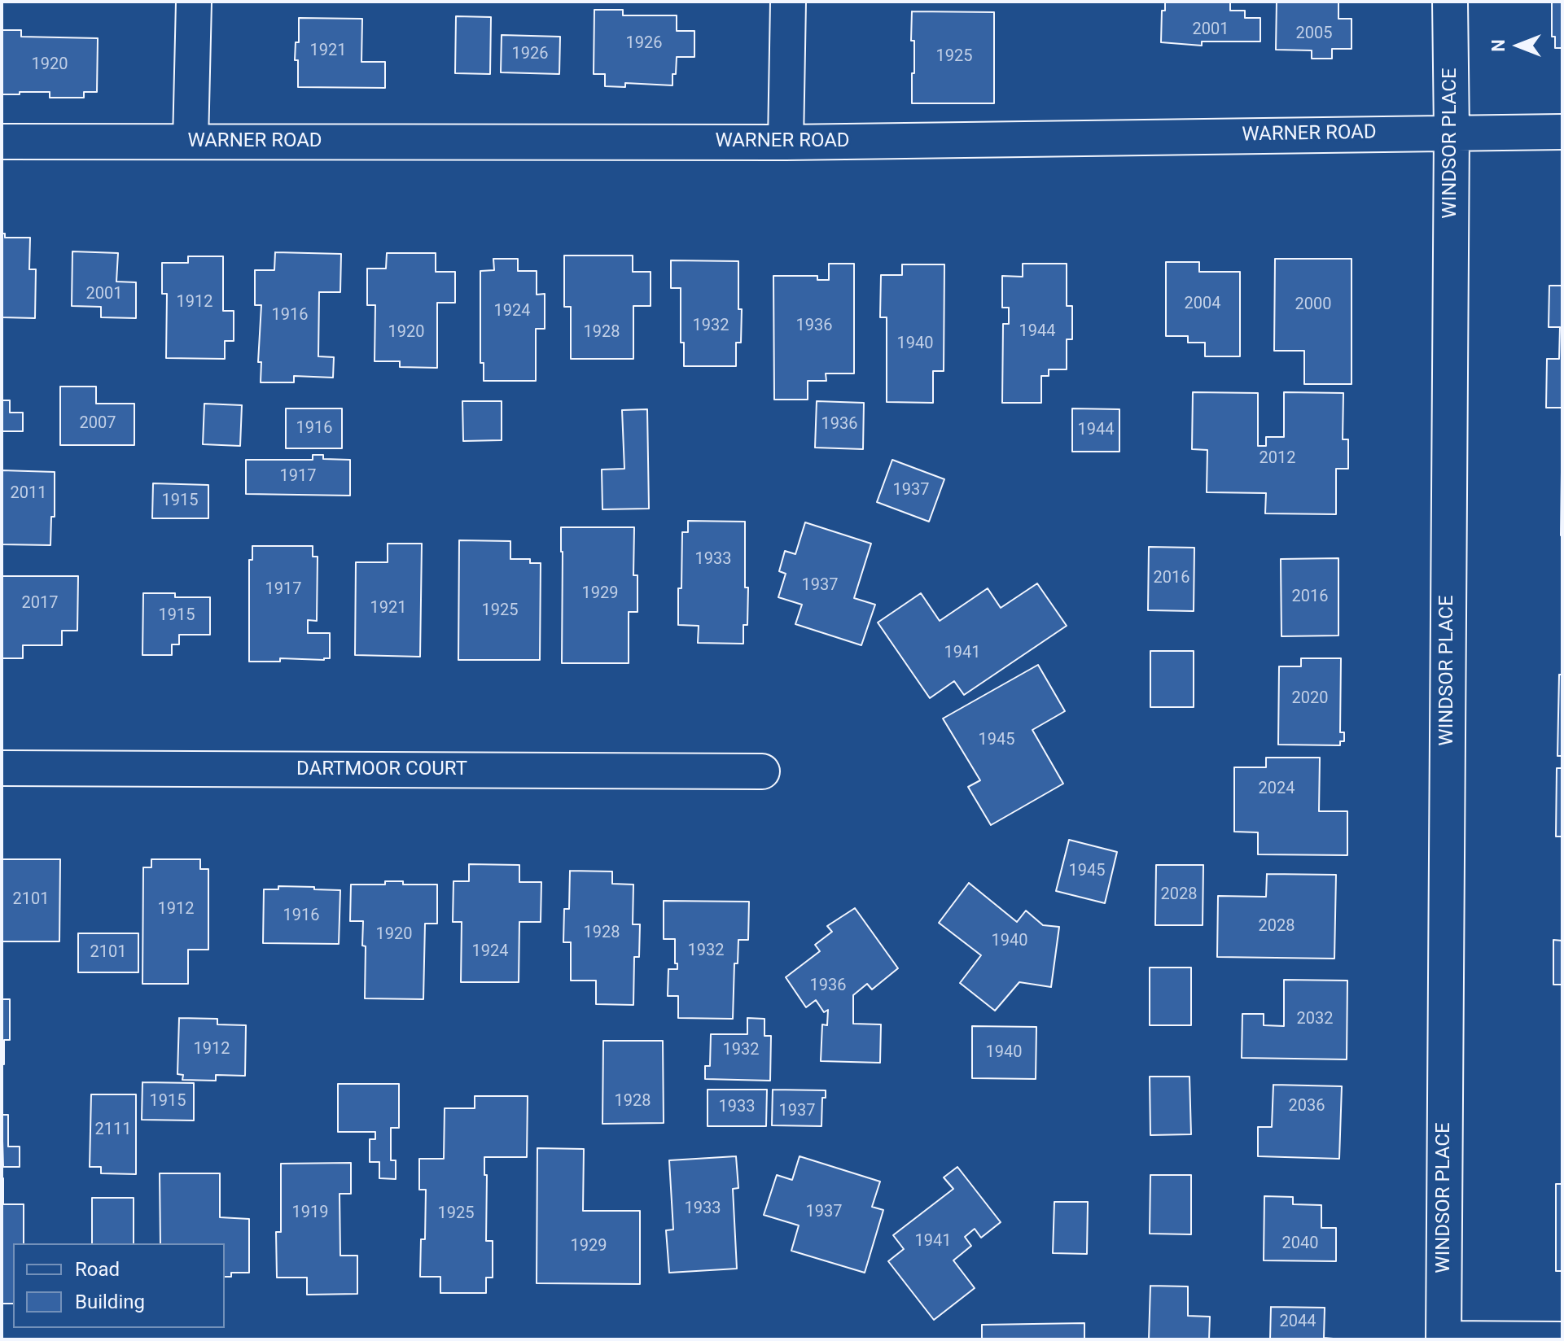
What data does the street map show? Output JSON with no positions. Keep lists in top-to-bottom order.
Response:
{
  "streets": {
    "street": ["WARNER ROAD", "WINDSOR PLACE", "DARTMOOR COURT"]
  },
  "crossings": [
    ["WARNER ROAD", "WINDSOR PLACE"]
  ],
  "house_numbers": [
    "2001",
    "2005",
    "1926",
    "1921",
    "1926",
    "1925",
    "1920",
    "2001",
    "1912",
    "2004",
    "2000",
    "1924",
    "1916",
    "1932",
    "1936",
    "1944",
    "1920",
    "1928",
    "1940",
    "2007",
    "1936",
    "1916",
    "1944",
    "2012",
    "1917",
    "1937",
    "2011",
    "1915",
    "1933",
    "2016",
    "1937",
    "1917",
    "1929",
    "2016",
    "2017",
    "1921",
    "1925",
    "1915",
    "1941",
    "2020",
    "1945",
    "2024",
    "1945",
    "2028",
    "2101",
    "1912",
    "1916",
    "2028",
    "1928",
    "1920",
    "1940",
    "1932",
    "1924",
    "2101",
    "1936",
    "2032",
    "1912",
    "1932",
    "1940",
    "1915",
    "1928",
    "2036",
    "1933",
    "1937",
    "2111",
    "1933",
    "1937",
    "1919",
    "1925",
    "1941",
    "2040",
    "1929",
    "2044"
  ],
  "legend": ["Road", "Building"],
  "north": "left"
}
